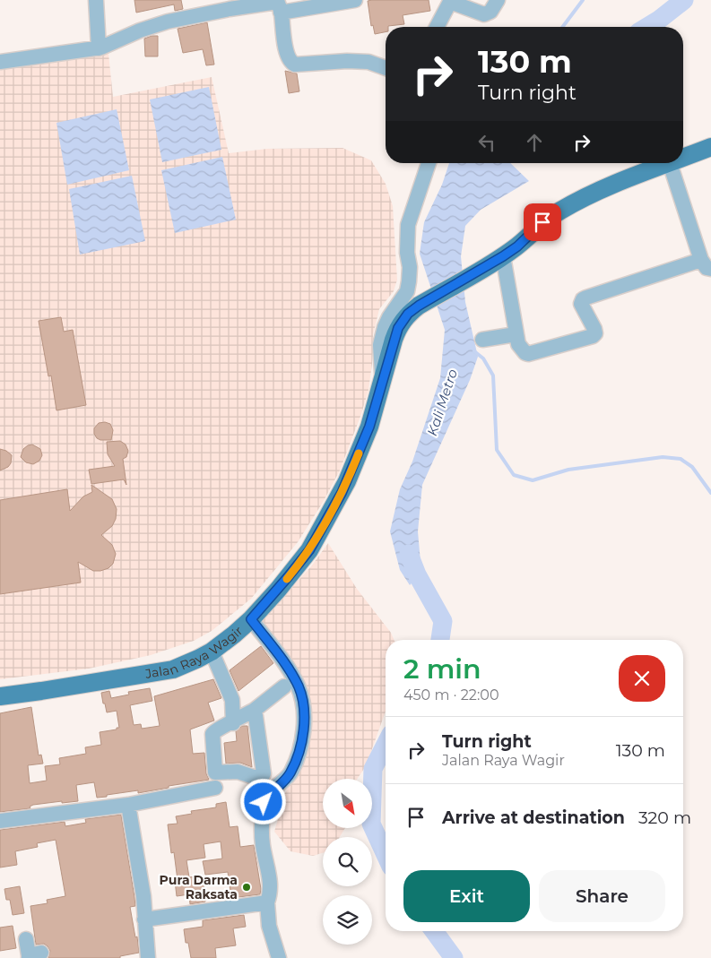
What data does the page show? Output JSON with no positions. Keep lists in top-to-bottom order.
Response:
{
  "streets": {
    "main road": ["Jalan Raya Wagir"]
  },
  "water": ["Kali Metro"],
  "places": ["Pura Darma Raksata"],
  "north": "bottom right",
  "page": {
    "turn": ["130 m", "Turn right"],
    "heading": ["2 min", "450 m · 22:00"],
    "list": [
      {
        "name": "Turn right",
        "note": "Jalan Raya Wagir",
        "value": "130 m"
      },
      {
        "name": "Arrive at destination",
        "value": "320 m"
      }
    ],
    "buttons": ["Exit", "Share"]
  }
}
